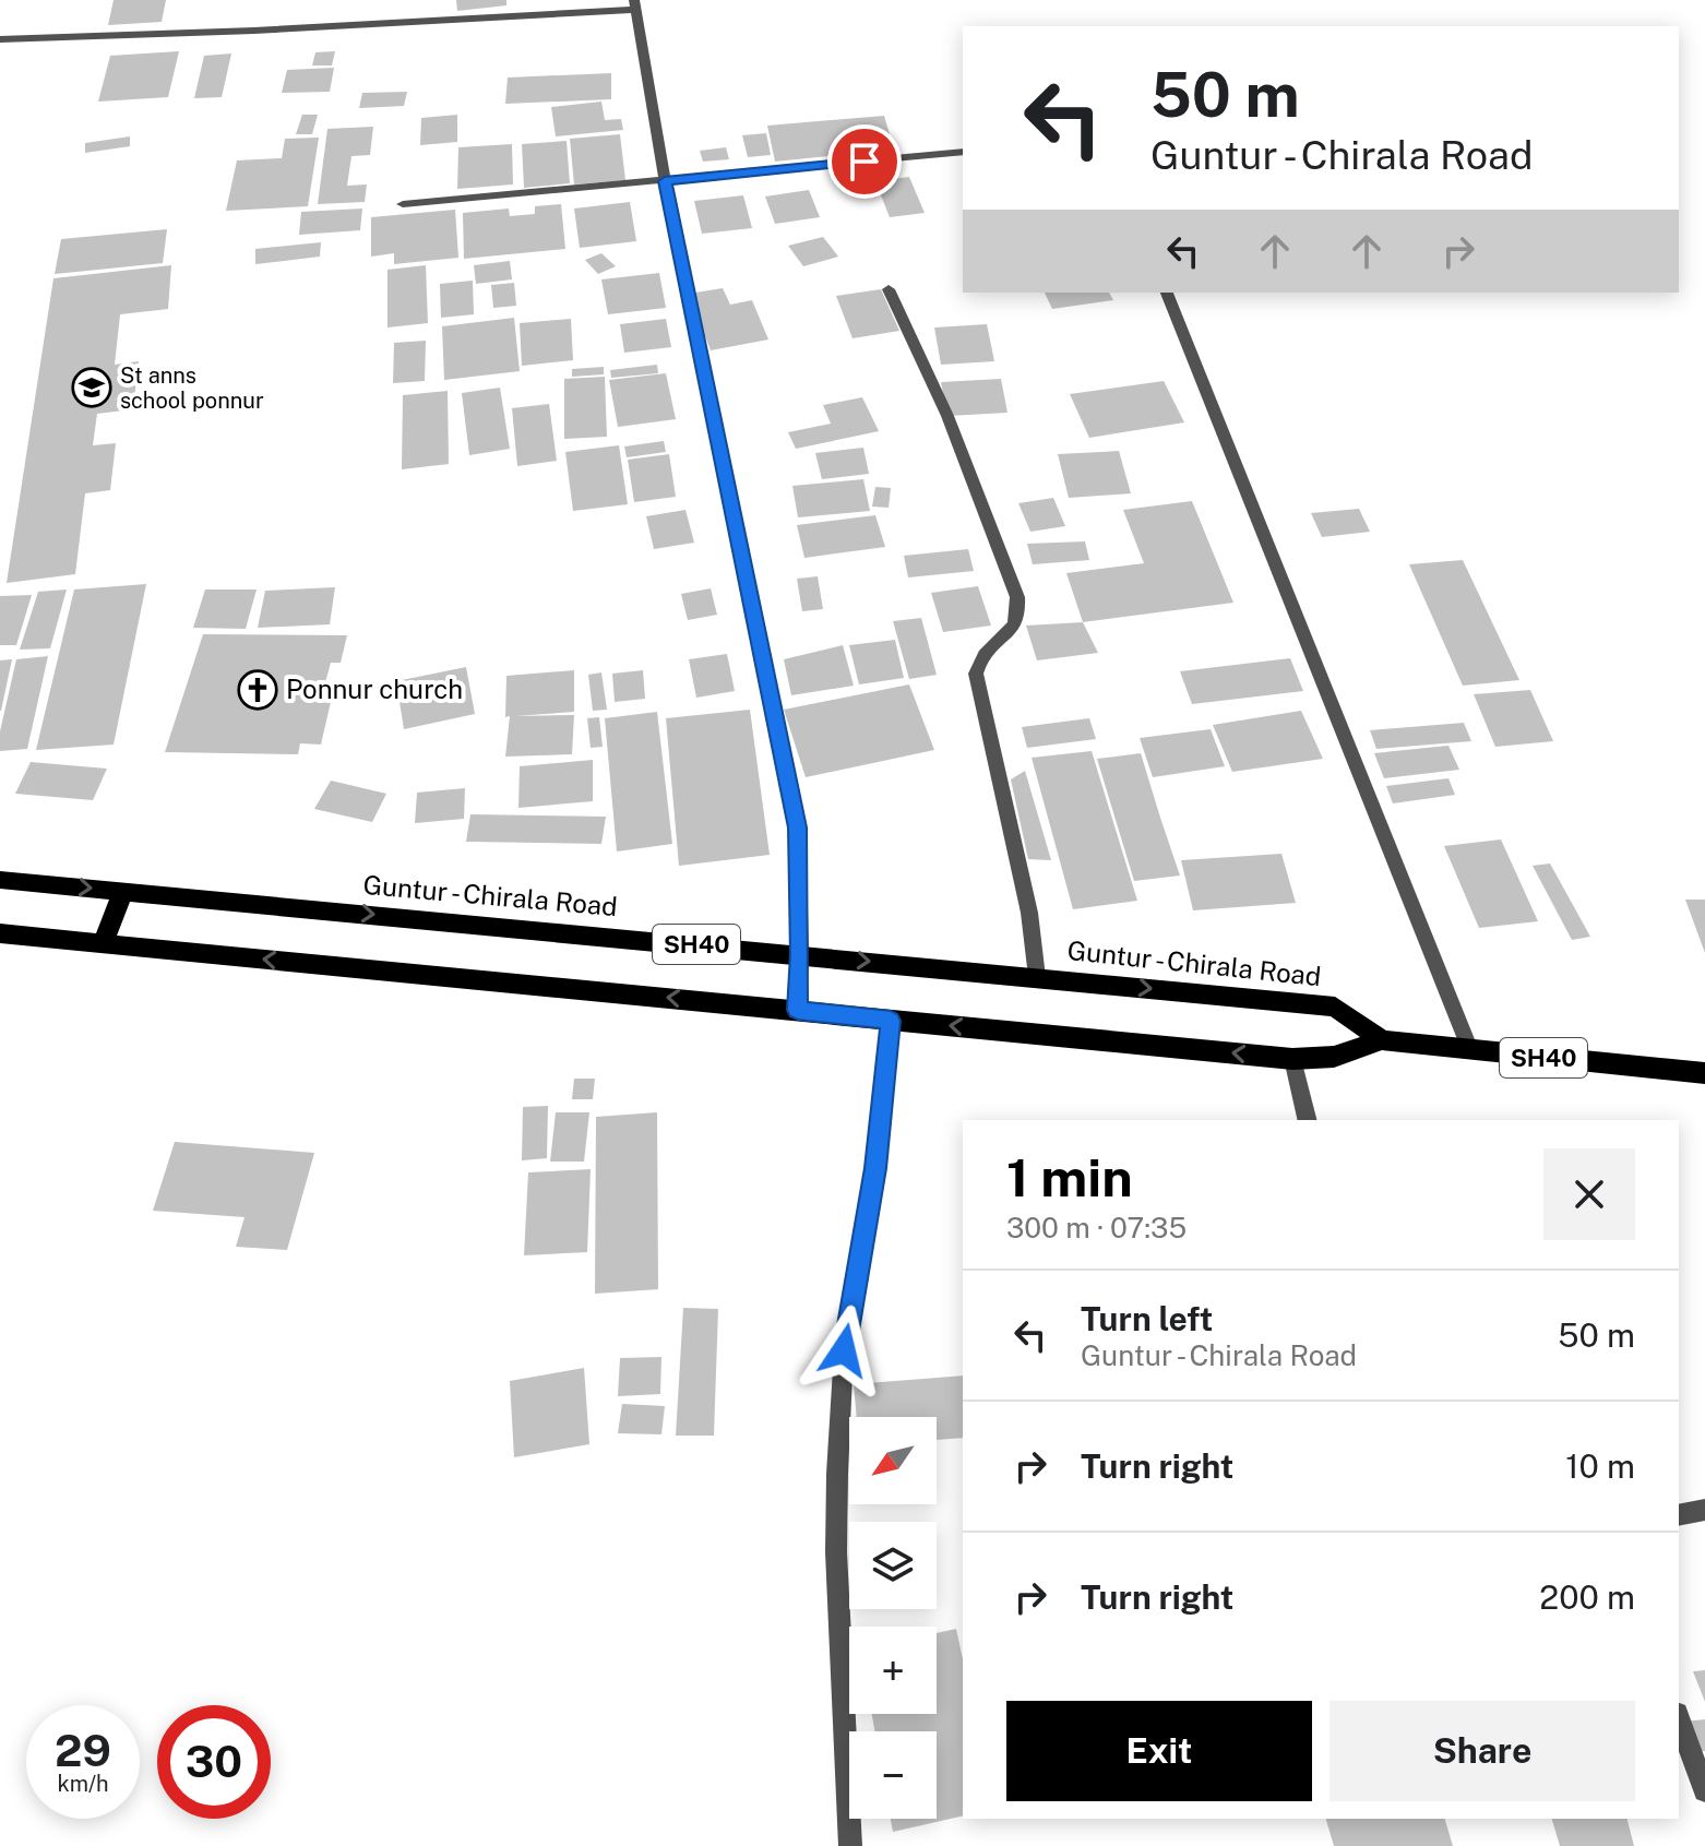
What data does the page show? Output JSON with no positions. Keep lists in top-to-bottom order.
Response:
{
  "streets": {
    "main road": ["Guntur - Chirala Road", "SH40"]
  },
  "places": {
    "school or university": ["St anns school ponnur"],
    "church": ["Ponnur church"]
  },
  "north": "bottom left",
  "page": {
    "turn": ["50 m", "Guntur - Chirala Road"],
    "heading": ["1 min", "300 m · 07:35"],
    "list": [
      {
        "name": "Turn left",
        "note": "Guntur - Chirala Road",
        "value": "50 m"
      },
      {
        "name": "Turn right",
        "value": "10 m"
      },
      {
        "name": "Turn right",
        "value": "200 m"
      }
    ],
    "map_buttons": ["+", "−"],
    "buttons": ["Exit", "Share"],
    "speed": "29 km/h",
    "limit": "30"
  }
}
